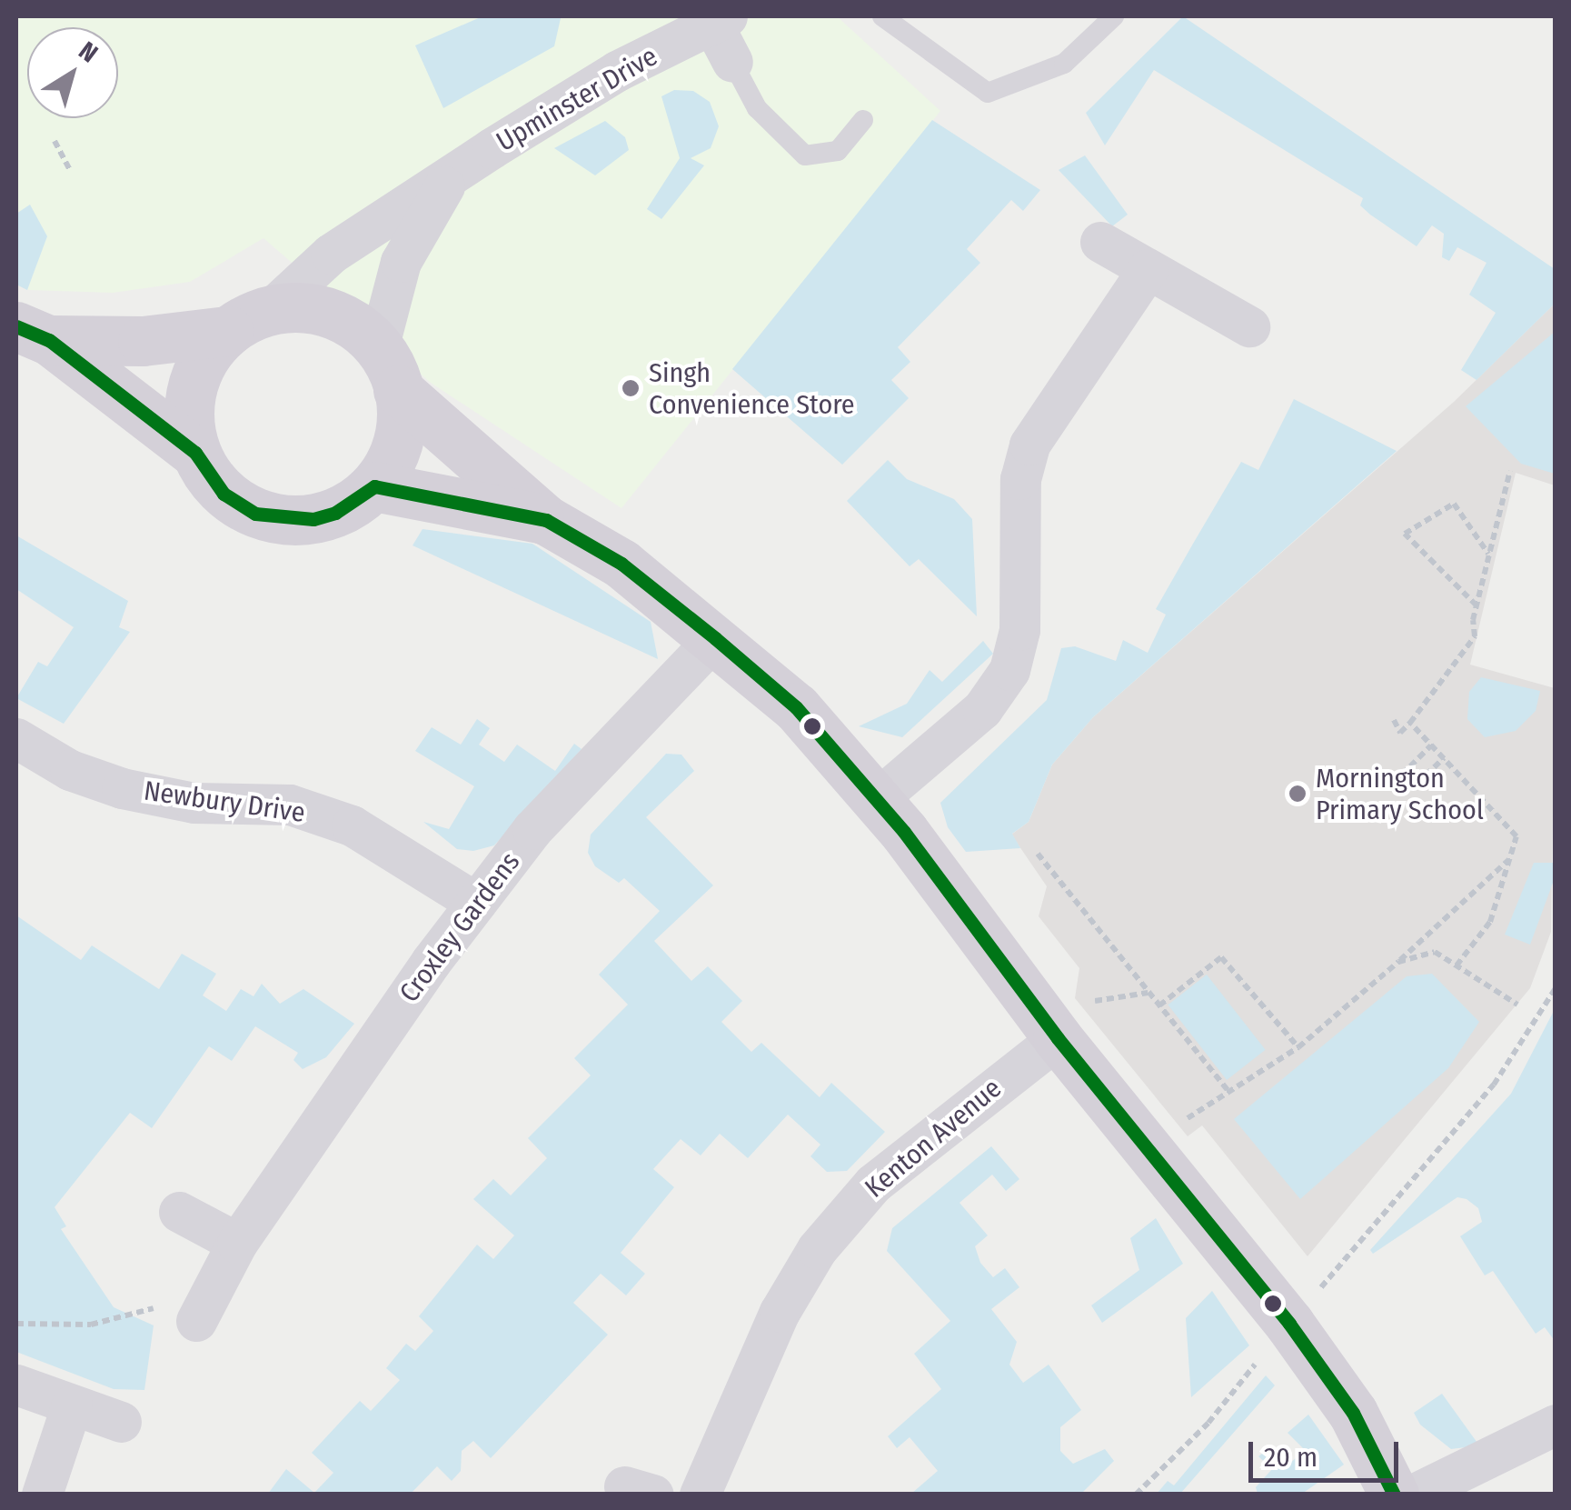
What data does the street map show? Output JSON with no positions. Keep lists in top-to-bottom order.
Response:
{
  "streets": {
    "street": [
      "Upminster Drive",
      "Newbury Drive",
      "Croxley Gardens",
      "Kenton Avenue"
    ]
  },
  "crossings": [
    ["Newbury Drive", "Croxley Gardens"]
  ],
  "places": ["Singh Convenience Store", "Mornington Primary School"],
  "scale_bar": "20 m",
  "north": "top right"
}
